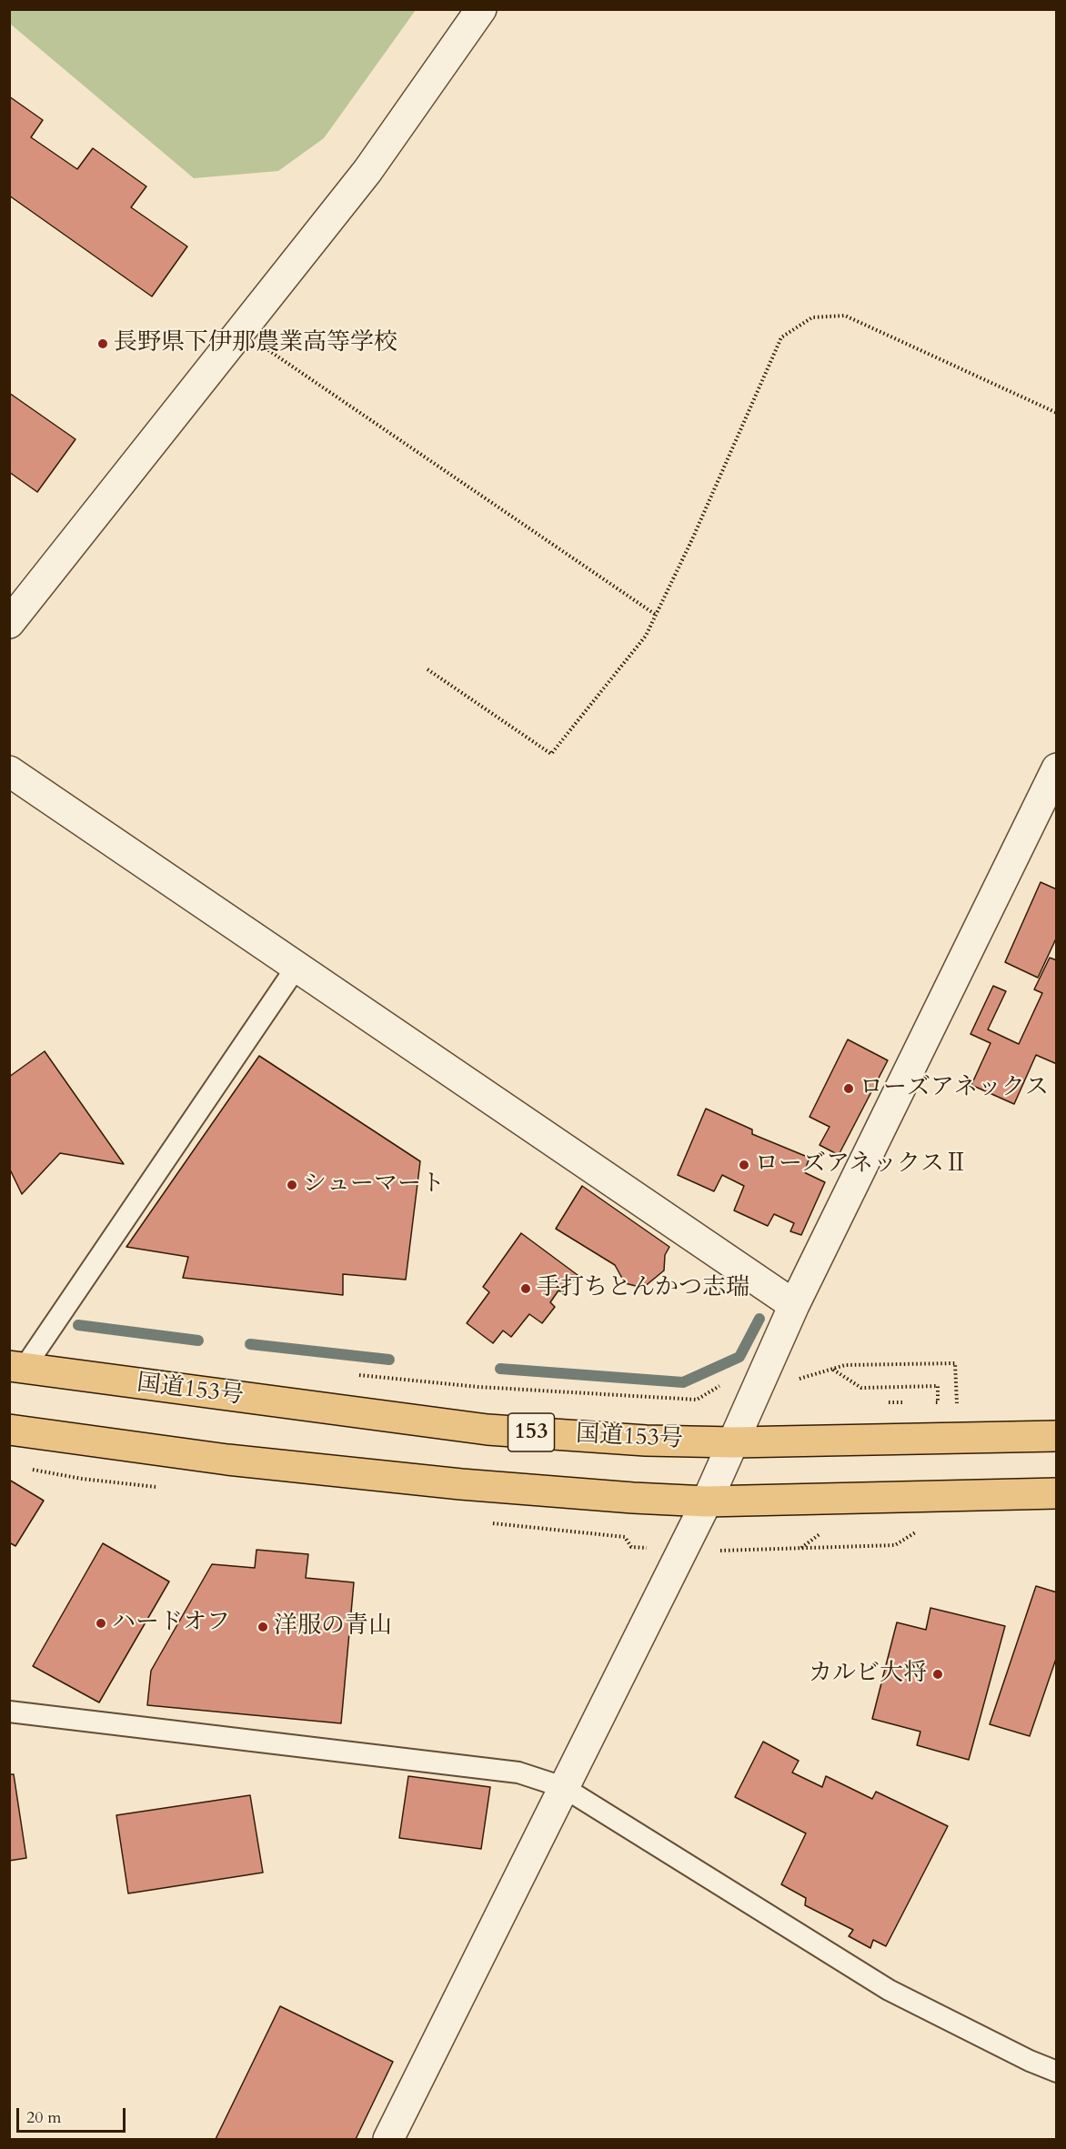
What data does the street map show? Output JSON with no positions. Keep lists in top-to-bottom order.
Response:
{
  "streets": {
    "highway": ["国道153号", "153"]
  },
  "places": [
    "長野県下伊那農業高等学校",
    "ローズアネックス",
    "ローズアネックスⅡ",
    "シューマート",
    "手打ちとんかつ志瑞",
    "ハードオフ",
    "洋服の青山",
    "カルビ大将"
  ],
  "scale_bar": "20 m"
}
